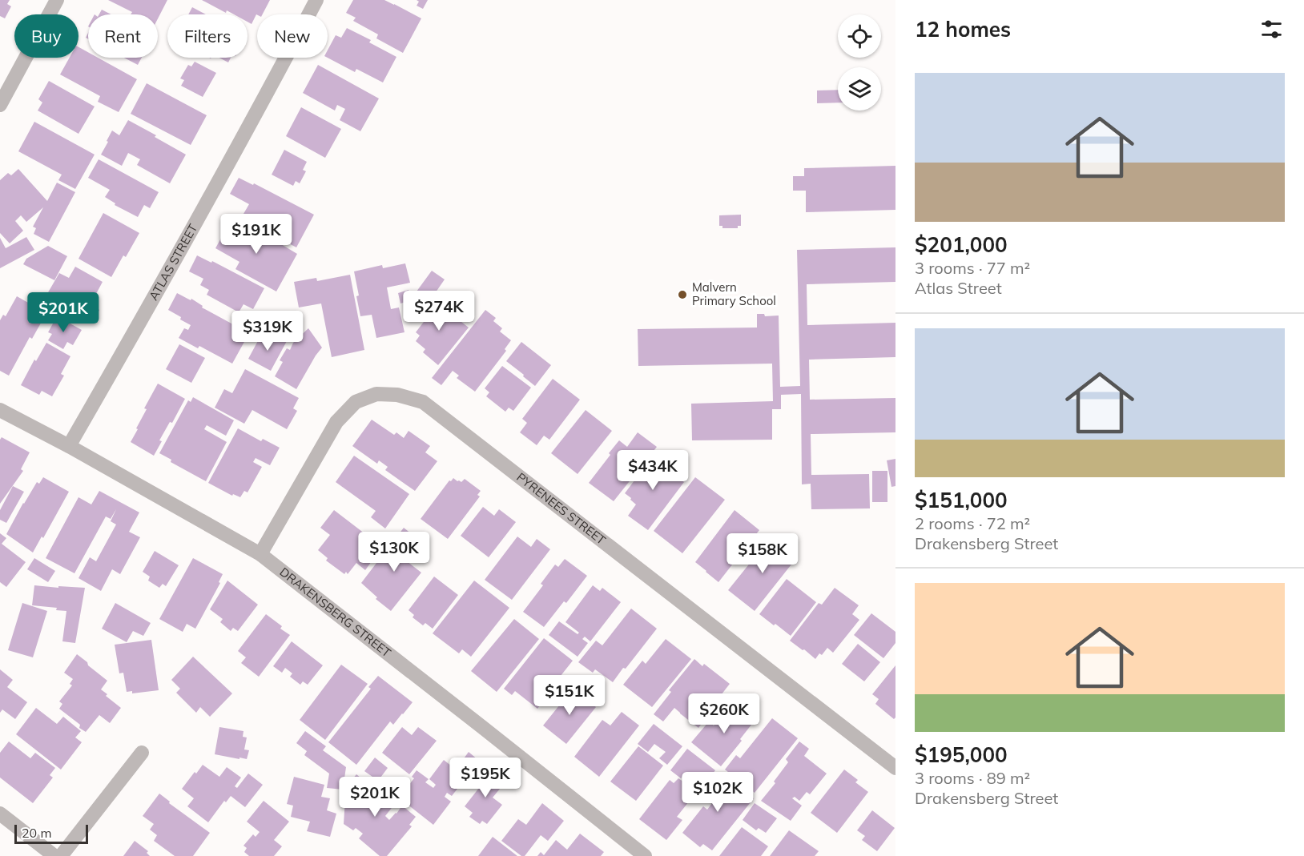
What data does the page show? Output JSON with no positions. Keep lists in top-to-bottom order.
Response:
{
  "streets": {
    "street": ["ATLAS STREET", "PYRENEES STREET", "DRAKENSBERG STREET"]
  },
  "crossings": [
    ["ATLAS STREET", "DRAKENSBERG STREET"],
    ["PYRENEES STREET", "DRAKENSBERG STREET"]
  ],
  "places": ["Malvern Primary School"],
  "scale_bar": "20 m",
  "page": {
    "heading": "12 homes",
    "chip": [
      "Buy",
      "Rent",
      "Filters",
      "New"
    ],
    "list": [
      {
        "name": "$201,000",
        "note": "3 rooms · 77 m² · Atlas Street"
      },
      {
        "name": "$151,000",
        "note": "2 rooms · 72 m² · Drakensberg Street"
      },
      {
        "name": "$195,000",
        "note": "3 rooms · 89 m² · Drakensberg Street"
      }
    ],
    "price": [
      "$191K",
      "$274K",
      "$201K",
      "$319K",
      "$434K",
      "$130K",
      "$158K",
      "$151K",
      "$260K",
      "$195K",
      "$102K",
      "$201K"
    ],
    "scale": "20 m"
  }
}
